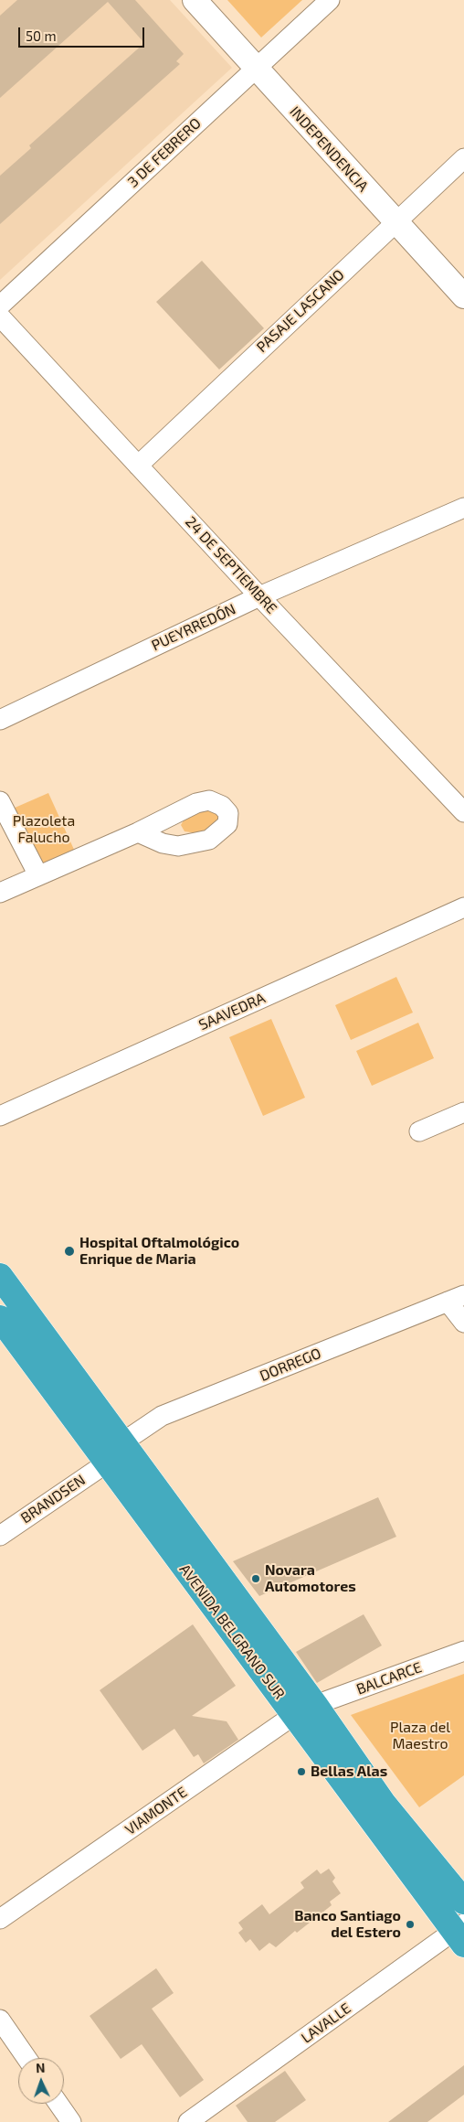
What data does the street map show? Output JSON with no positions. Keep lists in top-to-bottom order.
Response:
{
  "streets": {
    "highway": ["AVENIDA BELGRANO SUR"],
    "street": [
      "INDEPENDENCIA",
      "3 DE FEBRERO",
      "PASAJE LASCANO",
      "24 DE SEPTIEMBRE",
      "PUEYRREDÓN",
      "SAAVEDRA",
      "DORREGO",
      "BRANDSEN",
      "BALCARCE",
      "VIAMONTE",
      "LAVALLE"
    ]
  },
  "crossings": [
    ["INDEPENDENCIA", "3 DE FEBRERO"],
    ["INDEPENDENCIA", "PASAJE LASCANO"],
    ["PASAJE LASCANO", "24 DE SEPTIEMBRE"],
    ["24 DE SEPTIEMBRE", "PUEYRREDÓN"],
    ["DORREGO", "AVENIDA BELGRANO SUR"],
    ["BRANDSEN", "AVENIDA BELGRANO SUR"],
    ["AVENIDA BELGRANO SUR", "BALCARCE"],
    ["AVENIDA BELGRANO SUR", "VIAMONTE"],
    ["AVENIDA BELGRANO SUR", "LAVALLE"],
    ["BALCARCE", "VIAMONTE"]
  ],
  "parks": ["Plazoleta Falucho", "Plaza del Maestro"],
  "places": [
    "Hospital Oftalmológico Enrique de Maria",
    "Novara Automotores",
    "Bellas Alas",
    "Banco Santiago del Estero"
  ],
  "scale_bar": "50 m",
  "north": "top"
}
